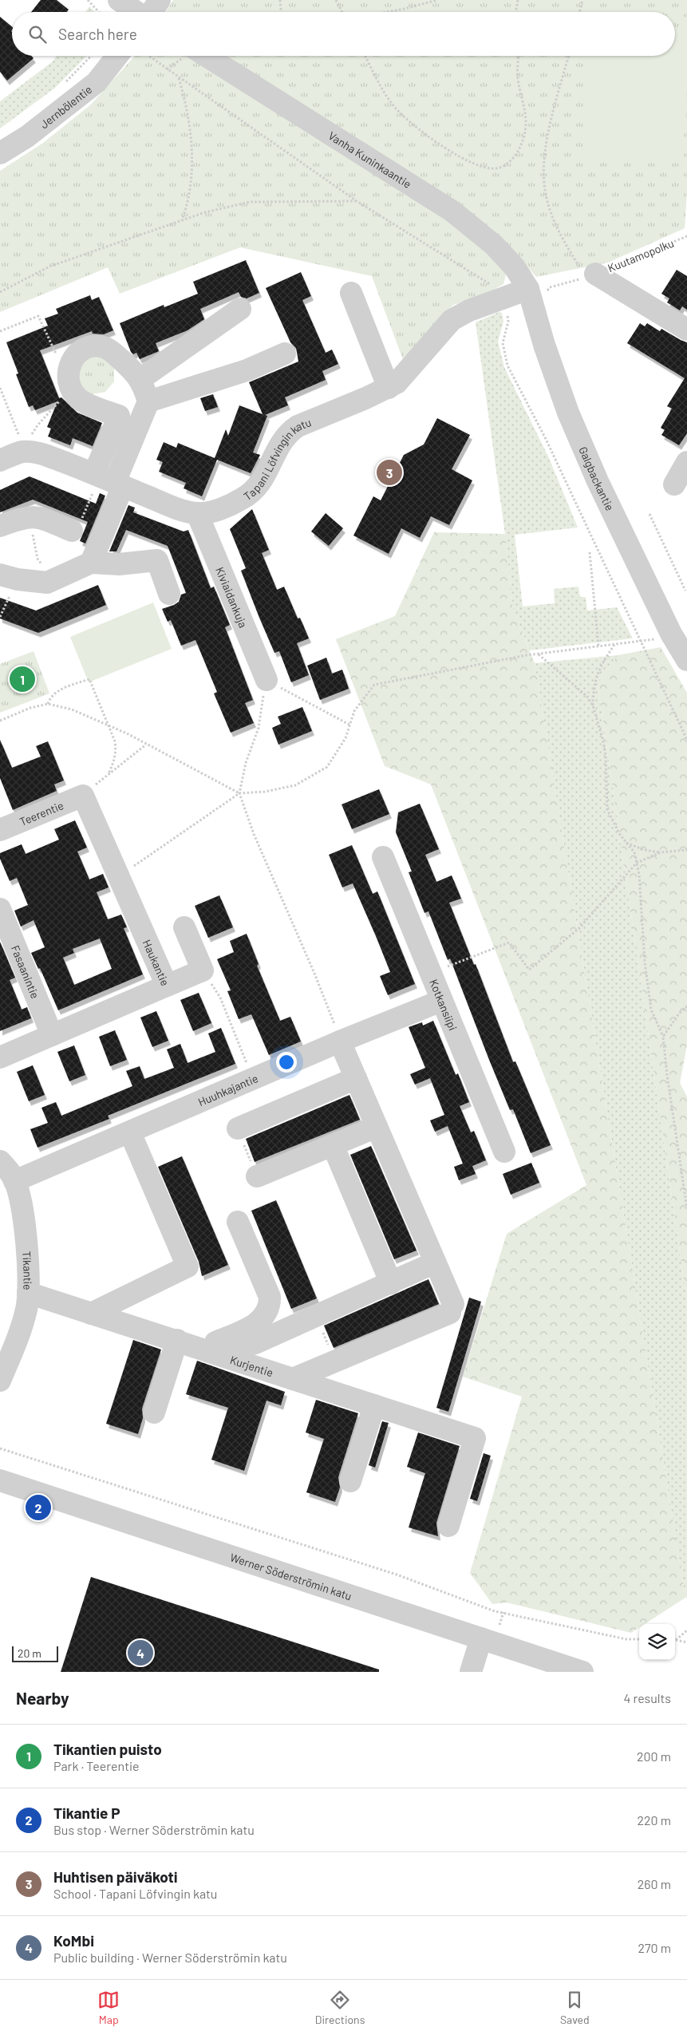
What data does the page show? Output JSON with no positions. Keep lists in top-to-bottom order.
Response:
{
  "streets": {
    "street": [
      "Jernbölentie",
      "Vanha Kuninkaantie",
      "Tapani Löfvingin katu",
      "Galgbackantie",
      "Kiviaidankuja",
      "Teerentie",
      "Haukantie",
      "Fasaanintie",
      "Kotkansiipi",
      "Huuhkajantie",
      "Tikantie",
      "Kurjentie",
      "Werner Söderströmin katu"
    ],
    "path": ["Kuutamopolku"]
  },
  "crossings": [
    ["Vanha Kuninkaantie", "Kuutamopolku"],
    ["Vanha Kuninkaantie", "Tapani Löfvingin katu"],
    ["Vanha Kuninkaantie", "Galgbackantie"],
    ["Kuutamopolku", "Tapani Löfvingin katu"],
    ["Kuutamopolku", "Galgbackantie"],
    ["Tapani Löfvingin katu", "Galgbackantie"],
    ["Tapani Löfvingin katu", "Kiviaidankuja"],
    ["Teerentie", "Haukantie"],
    ["Haukantie", "Fasaanintie"],
    ["Kotkansiipi", "Huuhkajantie"],
    ["Huuhkajantie", "Tikantie"],
    ["Tikantie", "Kurjentie"]
  ],
  "scale_bar": "20 m",
  "page": {
    "search": "Search here",
    "pins": [
      "3",
      "1",
      "2",
      "4"
    ],
    "scale": "20 m",
    "heading": ["Nearby", "4 results"],
    "list": [
      {
        "mark": "1",
        "name": "Tikantien puisto",
        "note": "Park · Teerentie",
        "value": "200 m"
      },
      {
        "mark": "2",
        "name": "Tikantie P",
        "note": "Bus stop · Werner Söderströmin katu",
        "value": "220 m"
      },
      {
        "mark": "3",
        "name": "Huhtisen päiväkoti",
        "note": "School · Tapani Löfvingin katu",
        "value": "260 m"
      },
      {
        "mark": "4",
        "name": "KoMbi",
        "note": "Public building · Werner Söderströmin katu",
        "value": "270 m"
      }
    ],
    "nav": ["Map", "Directions", "Saved"]
  }
}
